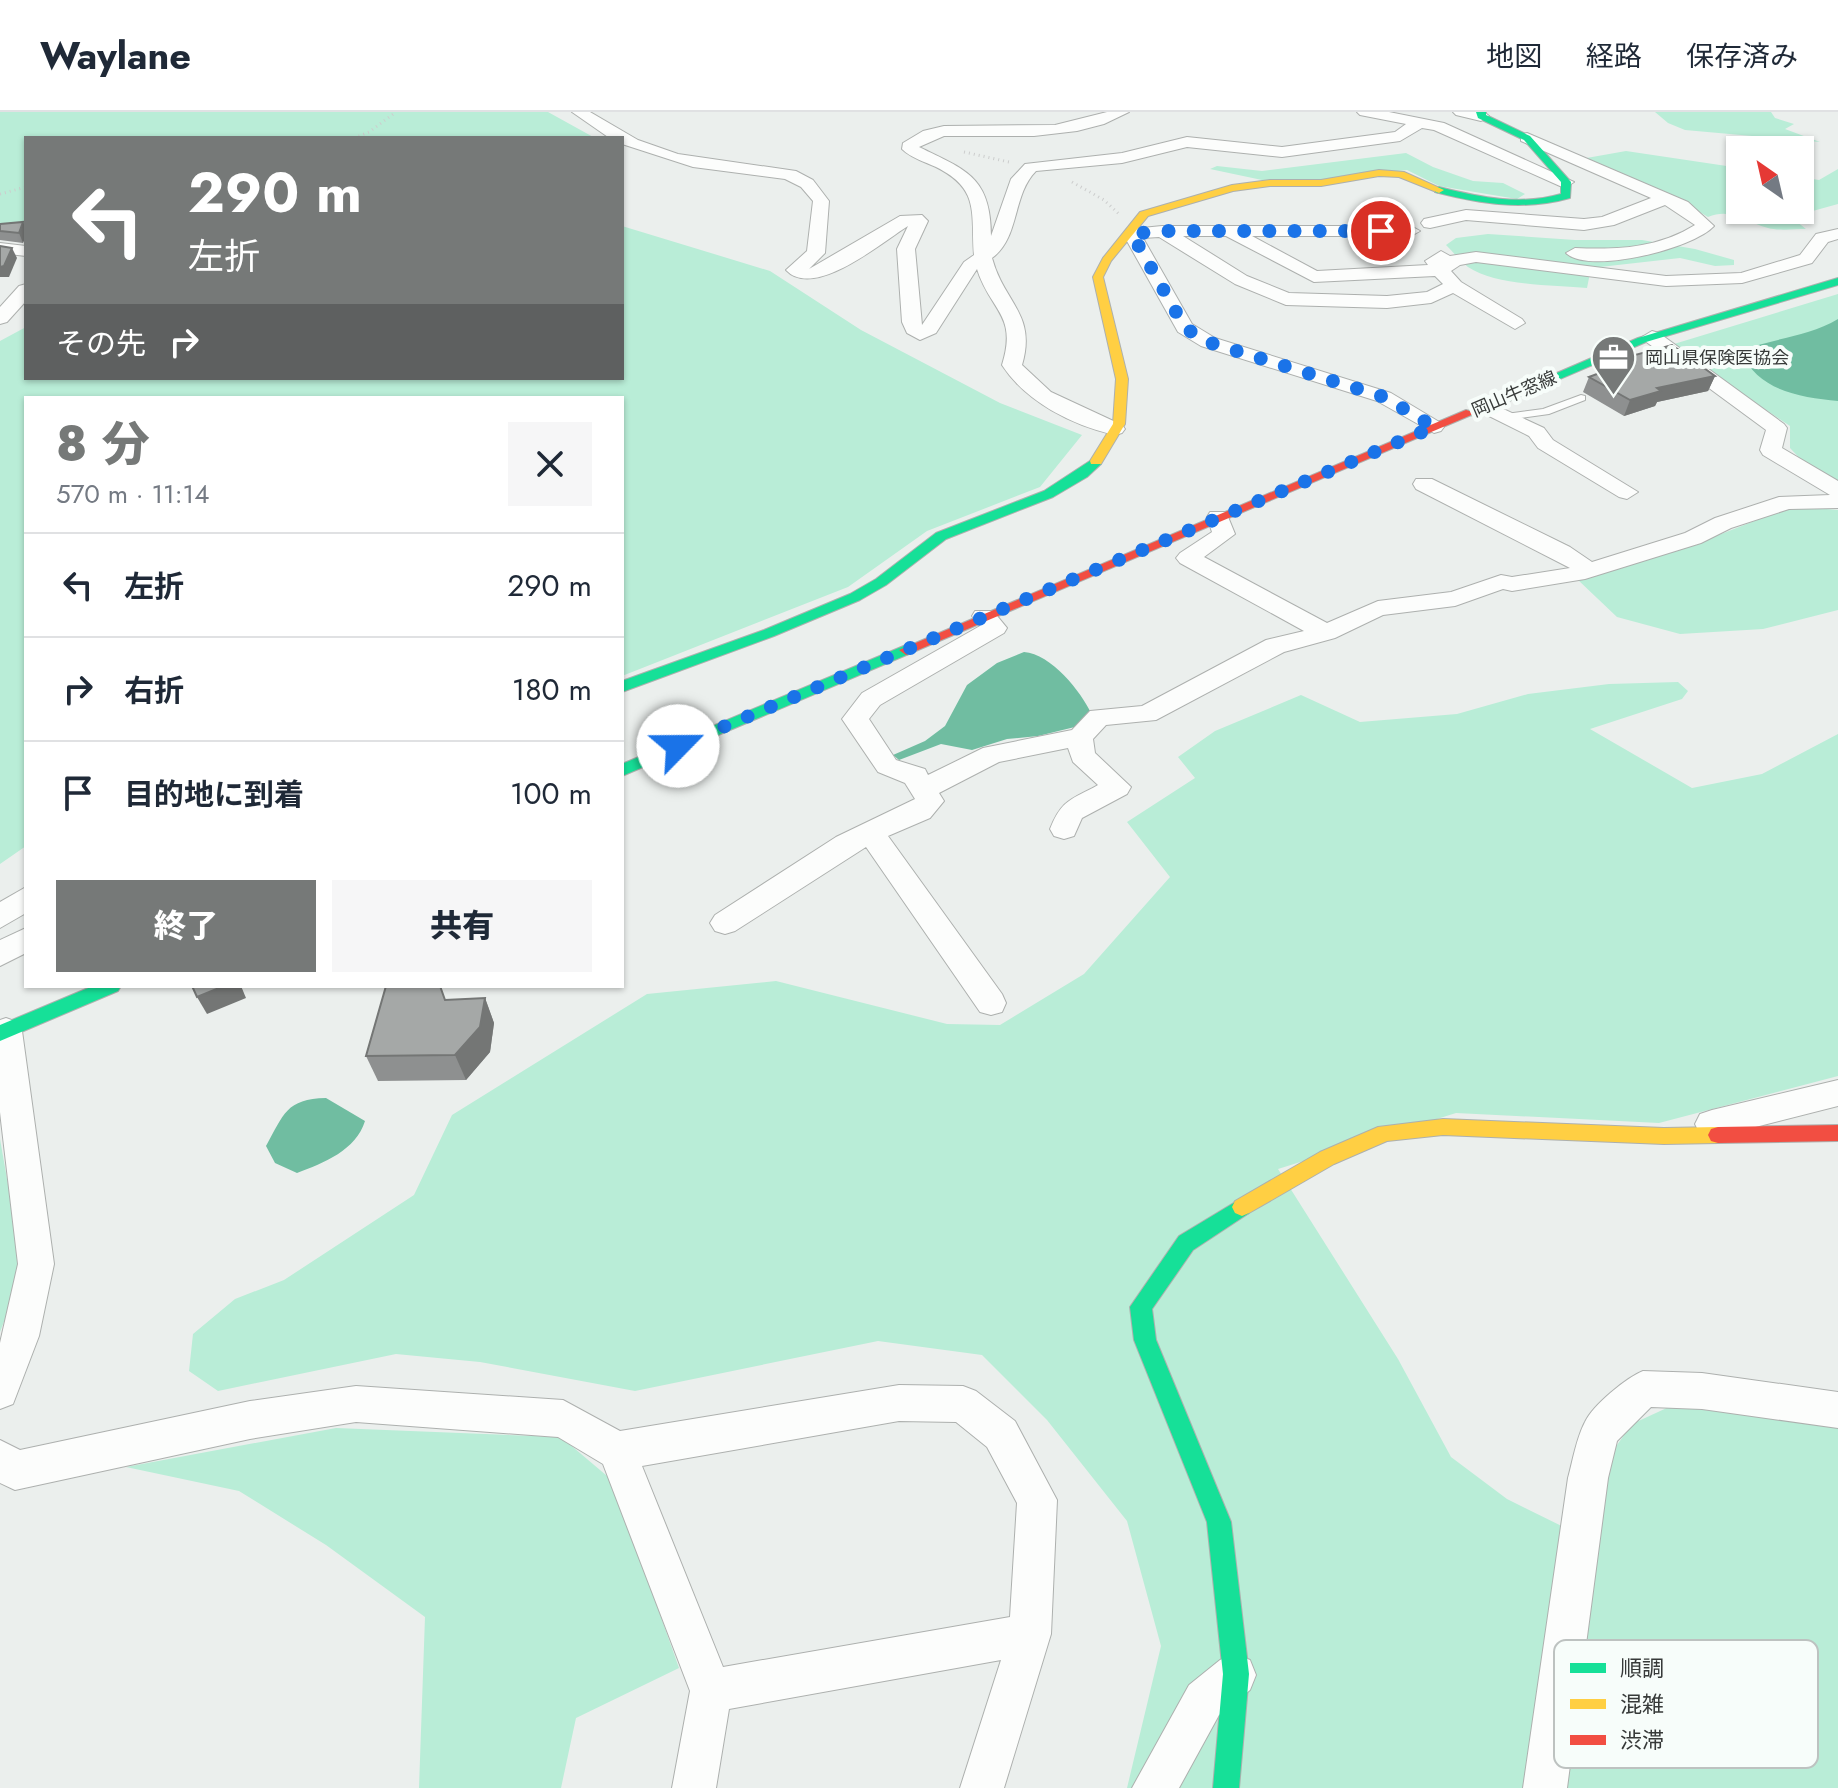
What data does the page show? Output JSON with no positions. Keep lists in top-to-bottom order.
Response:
{
  "streets": {
    "street": ["岡山牛窓線"]
  },
  "places": {
    "office": ["岡山県保険医協会"]
  },
  "legend": ["順調", "混雑", "渋滞"],
  "north": "top left",
  "page": {
    "header": "Waylane",
    "nav": ["地図", "経路", "保存済み"],
    "turn": ["290 m", "左折"],
    "then": "その先",
    "heading": ["8 分", "570 m · 11:14"],
    "list": [
      {
        "name": "左折",
        "value": "290 m"
      },
      {
        "name": "右折",
        "value": "180 m"
      },
      {
        "name": "目的地に到着",
        "value": "100 m"
      }
    ],
    "buttons": ["終了", "共有"]
  }
}
